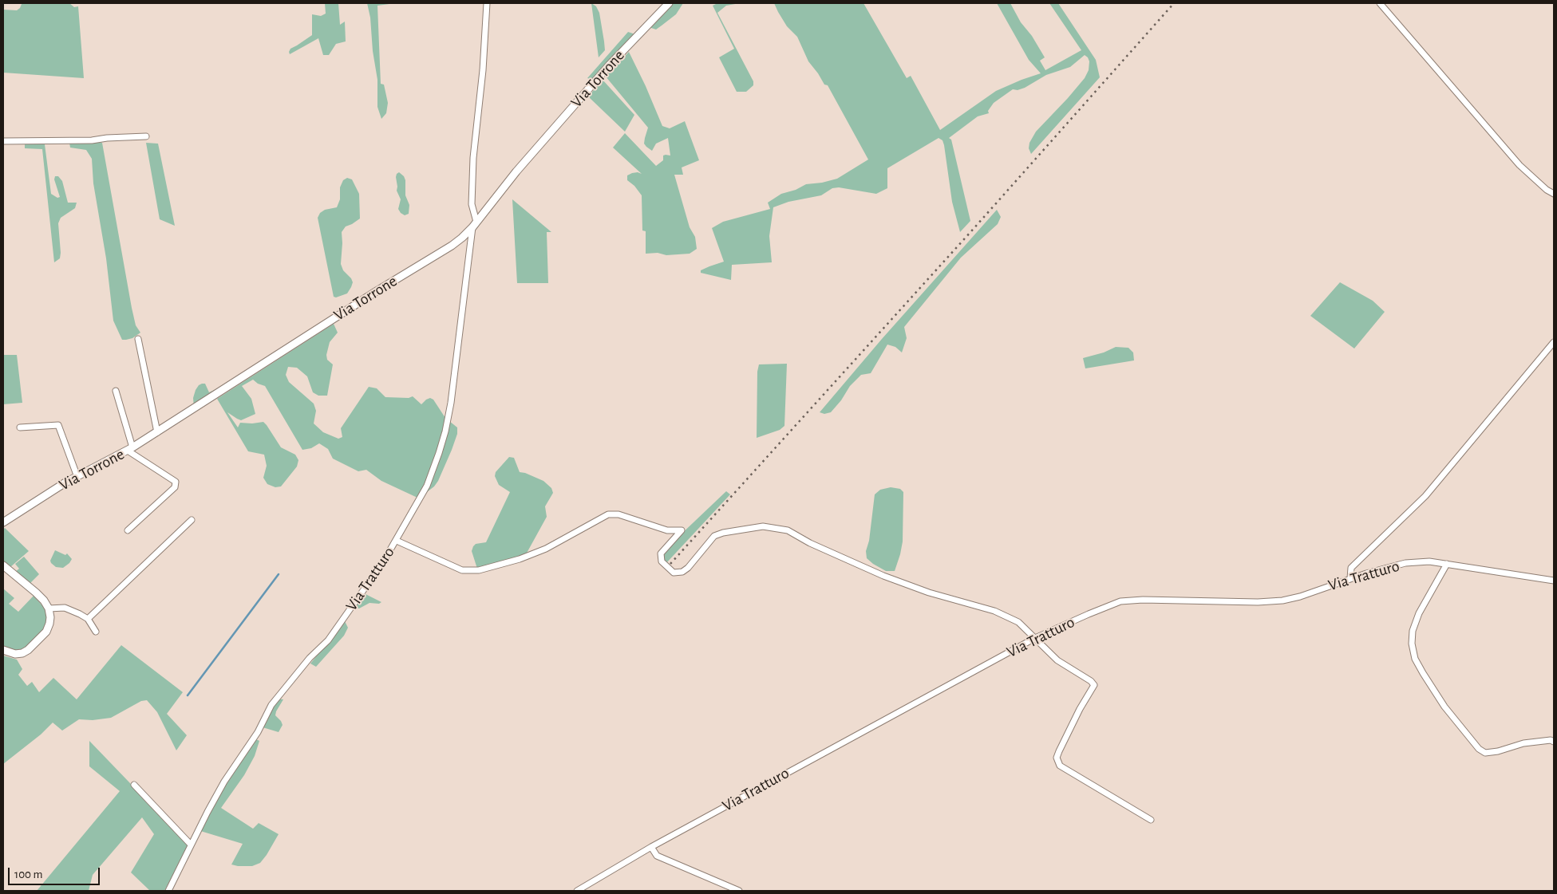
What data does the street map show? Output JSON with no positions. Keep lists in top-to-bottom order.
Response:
{
  "streets": {
    "main road": ["Via Torrone"],
    "street": ["Via Tratturo"]
  },
  "crossings": [
    ["Via Torrone", "Via Tratturo"]
  ],
  "scale_bar": "100 m"
}
